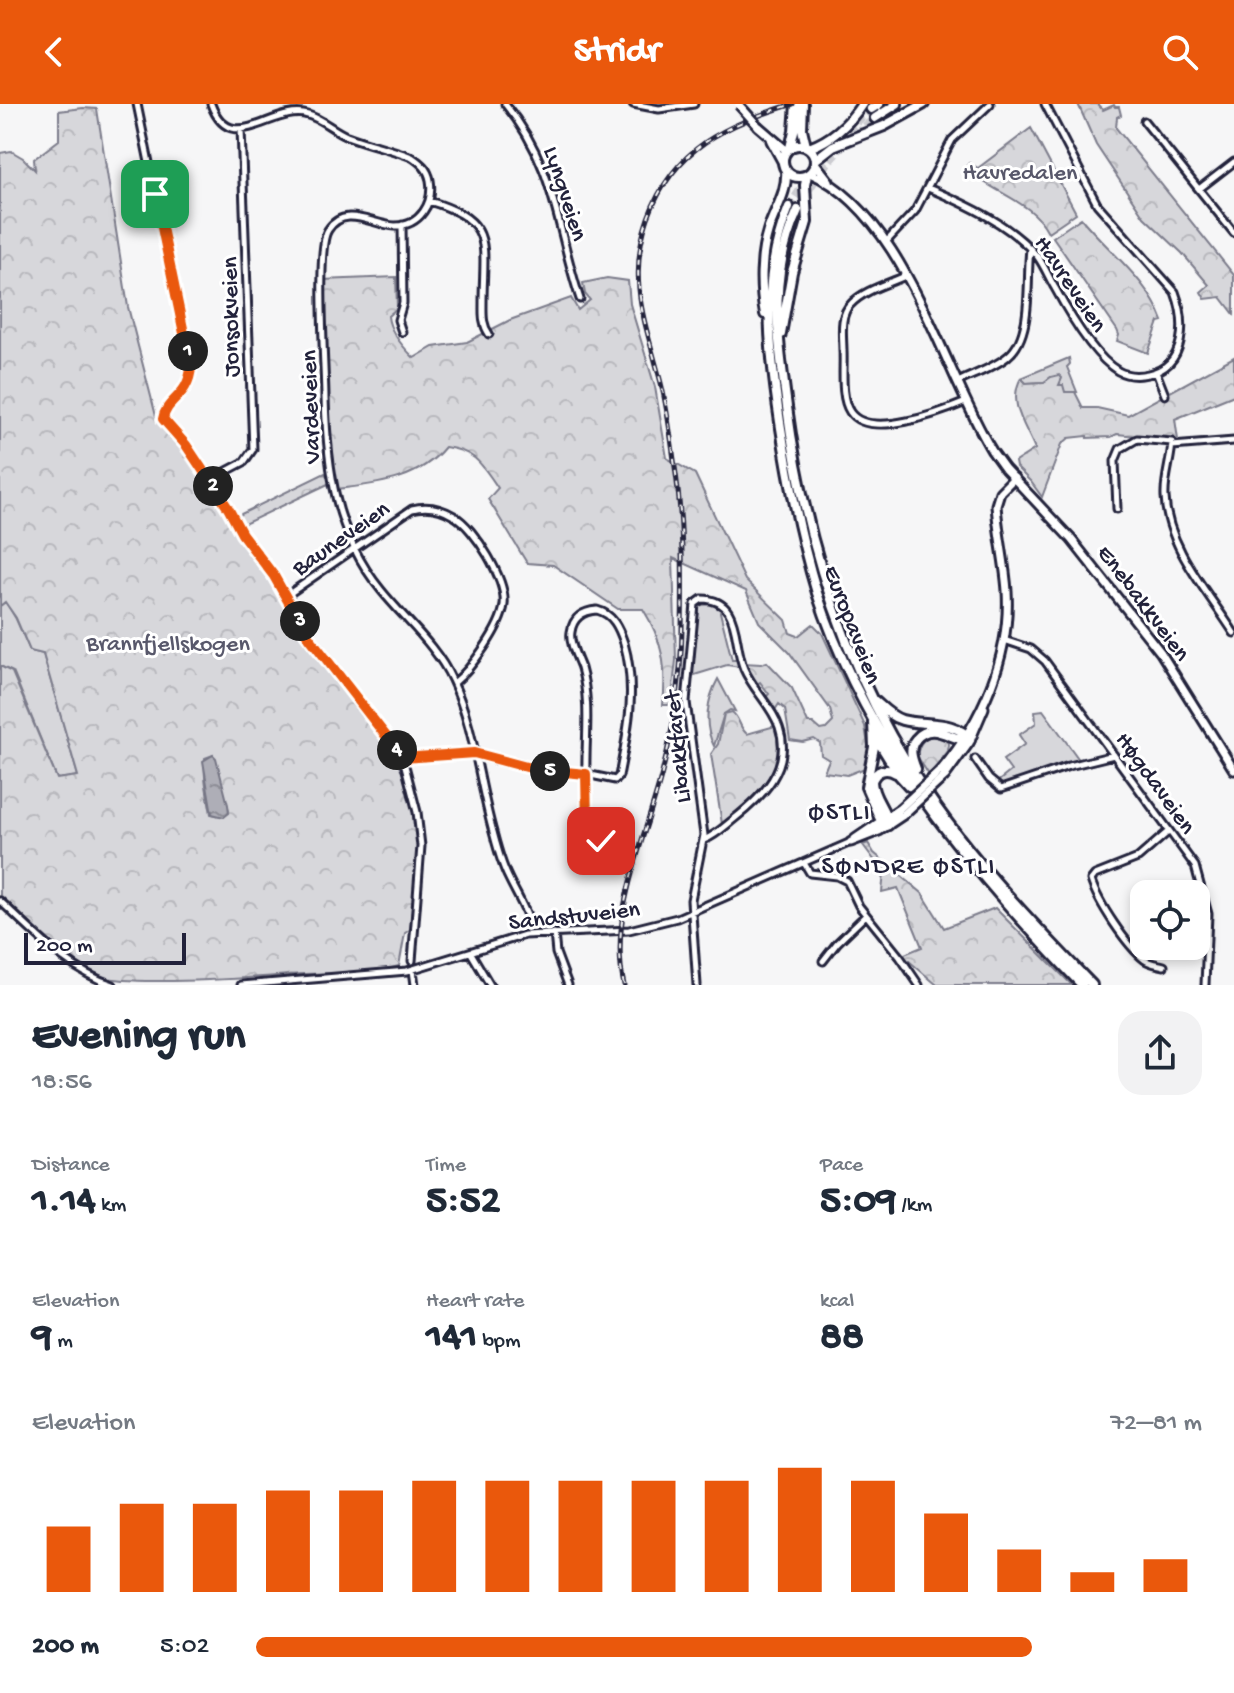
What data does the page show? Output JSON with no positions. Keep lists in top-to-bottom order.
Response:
{
  "streets": {
    "highway": ["Europaveien"],
    "main road": ["Enebakkveien", "Sandstuveien"],
    "street": [
      "Lyngveien",
      "Havreveien",
      "Jonsokveien",
      "Vardeveien",
      "Bauneveien",
      "Libakkfaret",
      "Høgdaveien"
    ]
  },
  "crossings": [
    ["Vardeveien", "Bauneveien"],
    ["Enebakkveien", "Sandstuveien"],
    ["Libakkfaret", "Sandstuveien"],
    ["Høgdaveien", "Sandstuveien"]
  ],
  "districts": ["ØSTLI", "SØNDRE ØSTLI"],
  "parks": ["Havredalen", "Brannfjellskogen"],
  "scale_bar": "200 m",
  "page": {
    "header": "Stridr",
    "pins": [
      "1",
      "2",
      "3",
      "4",
      "5"
    ],
    "scale": "200 m",
    "heading": ["Evening run", "18:56"],
    "stats": [
      ["Distance", "1.14 km"],
      ["Time", "5:52"],
      ["Pace", "5:09 /km"],
      ["Elevation", "9 m"],
      ["Heart rate", "141 bpm"],
      ["kcal", "88"]
    ],
    "chart": ["Elevation", "72–81 m"],
    "list": [
      {
        "name": "200 m",
        "note": "5:02"
      }
    ]
  }
}
